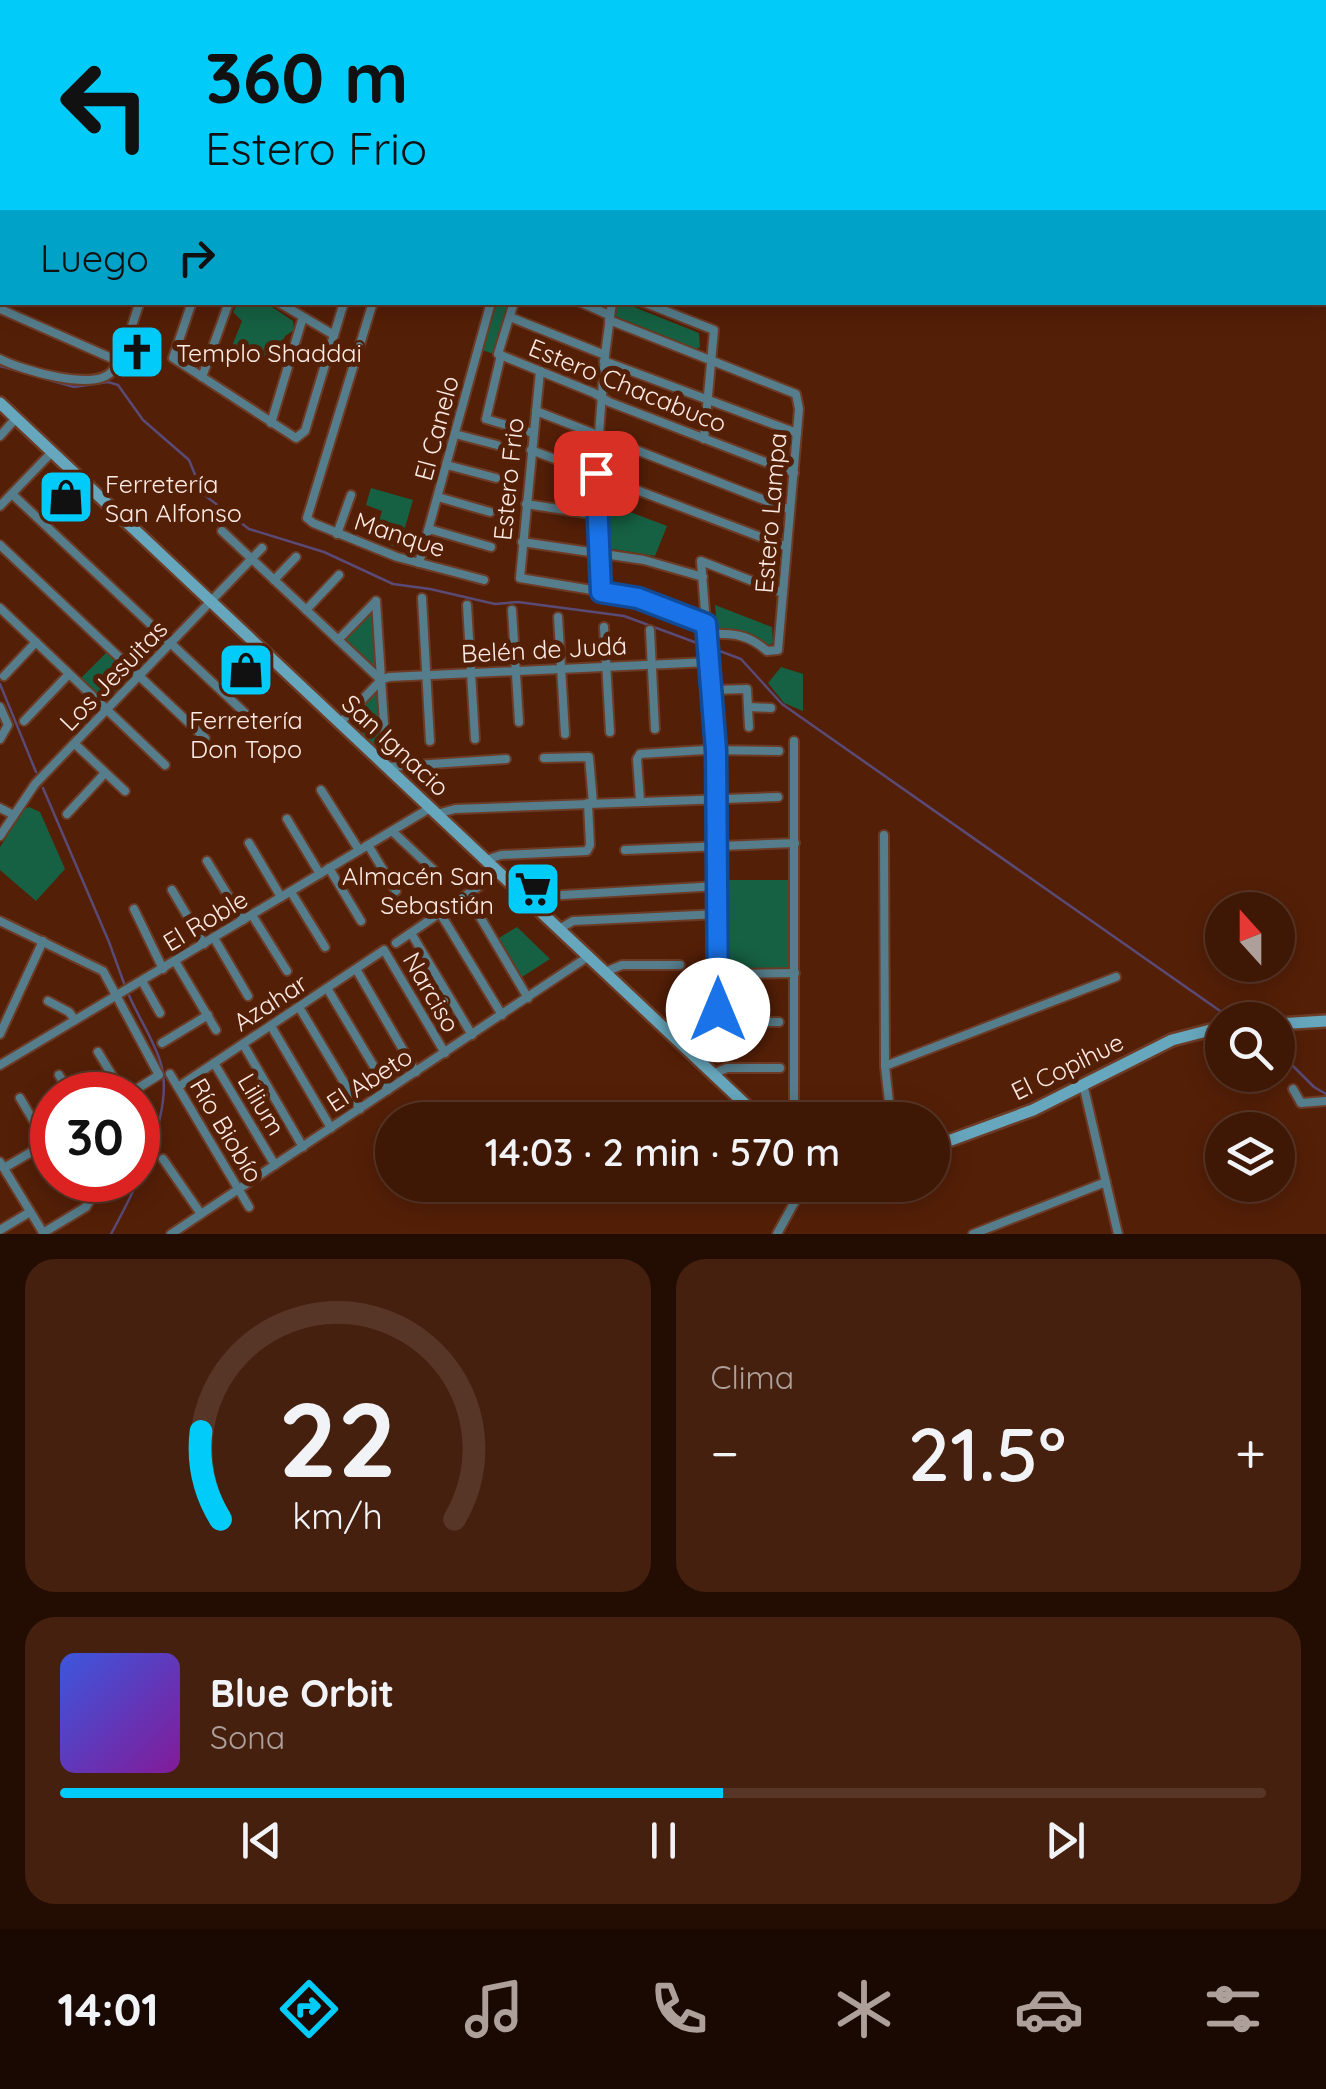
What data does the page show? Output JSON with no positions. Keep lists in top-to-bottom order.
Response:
{
  "streets": {
    "main road": ["San Ignacio", "El Copihue"],
    "street": [
      "Estero Chacabuco",
      "El Canelo",
      "Estero Frio",
      "Estero Lampa",
      "Manque",
      "Belén de Judá",
      "Los Jesuitas",
      "El Roble",
      "Narciso",
      "Azahar",
      "El Abeto",
      "Lilium",
      "Río Biobío"
    ]
  },
  "crossings": [
    ["Estero Chacabuco", "Estero Frio"],
    ["Estero Chacabuco", "Estero Lampa"],
    ["El Canelo", "Manque"],
    ["Estero Frio", "Estero Lampa"],
    ["Los Jesuitas", "San Ignacio"],
    ["San Ignacio", "El Roble"],
    ["San Ignacio", "El Abeto"],
    ["Narciso", "Azahar"],
    ["Narciso", "El Abeto"],
    ["Azahar", "Lilium"],
    ["Azahar", "Río Biobío"],
    ["El Abeto", "Lilium"],
    ["El Abeto", "Río Biobío"]
  ],
  "places": {
    "church": ["Templo Shaddai"],
    "shop": ["Ferretería San Alfonso", "Ferretería Don Topo"],
    "supermarket": ["Almacén San Sebastián"]
  },
  "north": "top",
  "page": {
    "turn": ["360 m", "Estero Frio"],
    "then": "Luego",
    "limit": "30",
    "trip": "14:03 · 2 min · 570 m",
    "tile": "Clima",
    "heat": ["−", "21.5°", "+"],
    "song": ["Blue Orbit", "Sona"],
    "tabs": "14:01",
    "gauge": ["22", "km/h"]
  }
}
